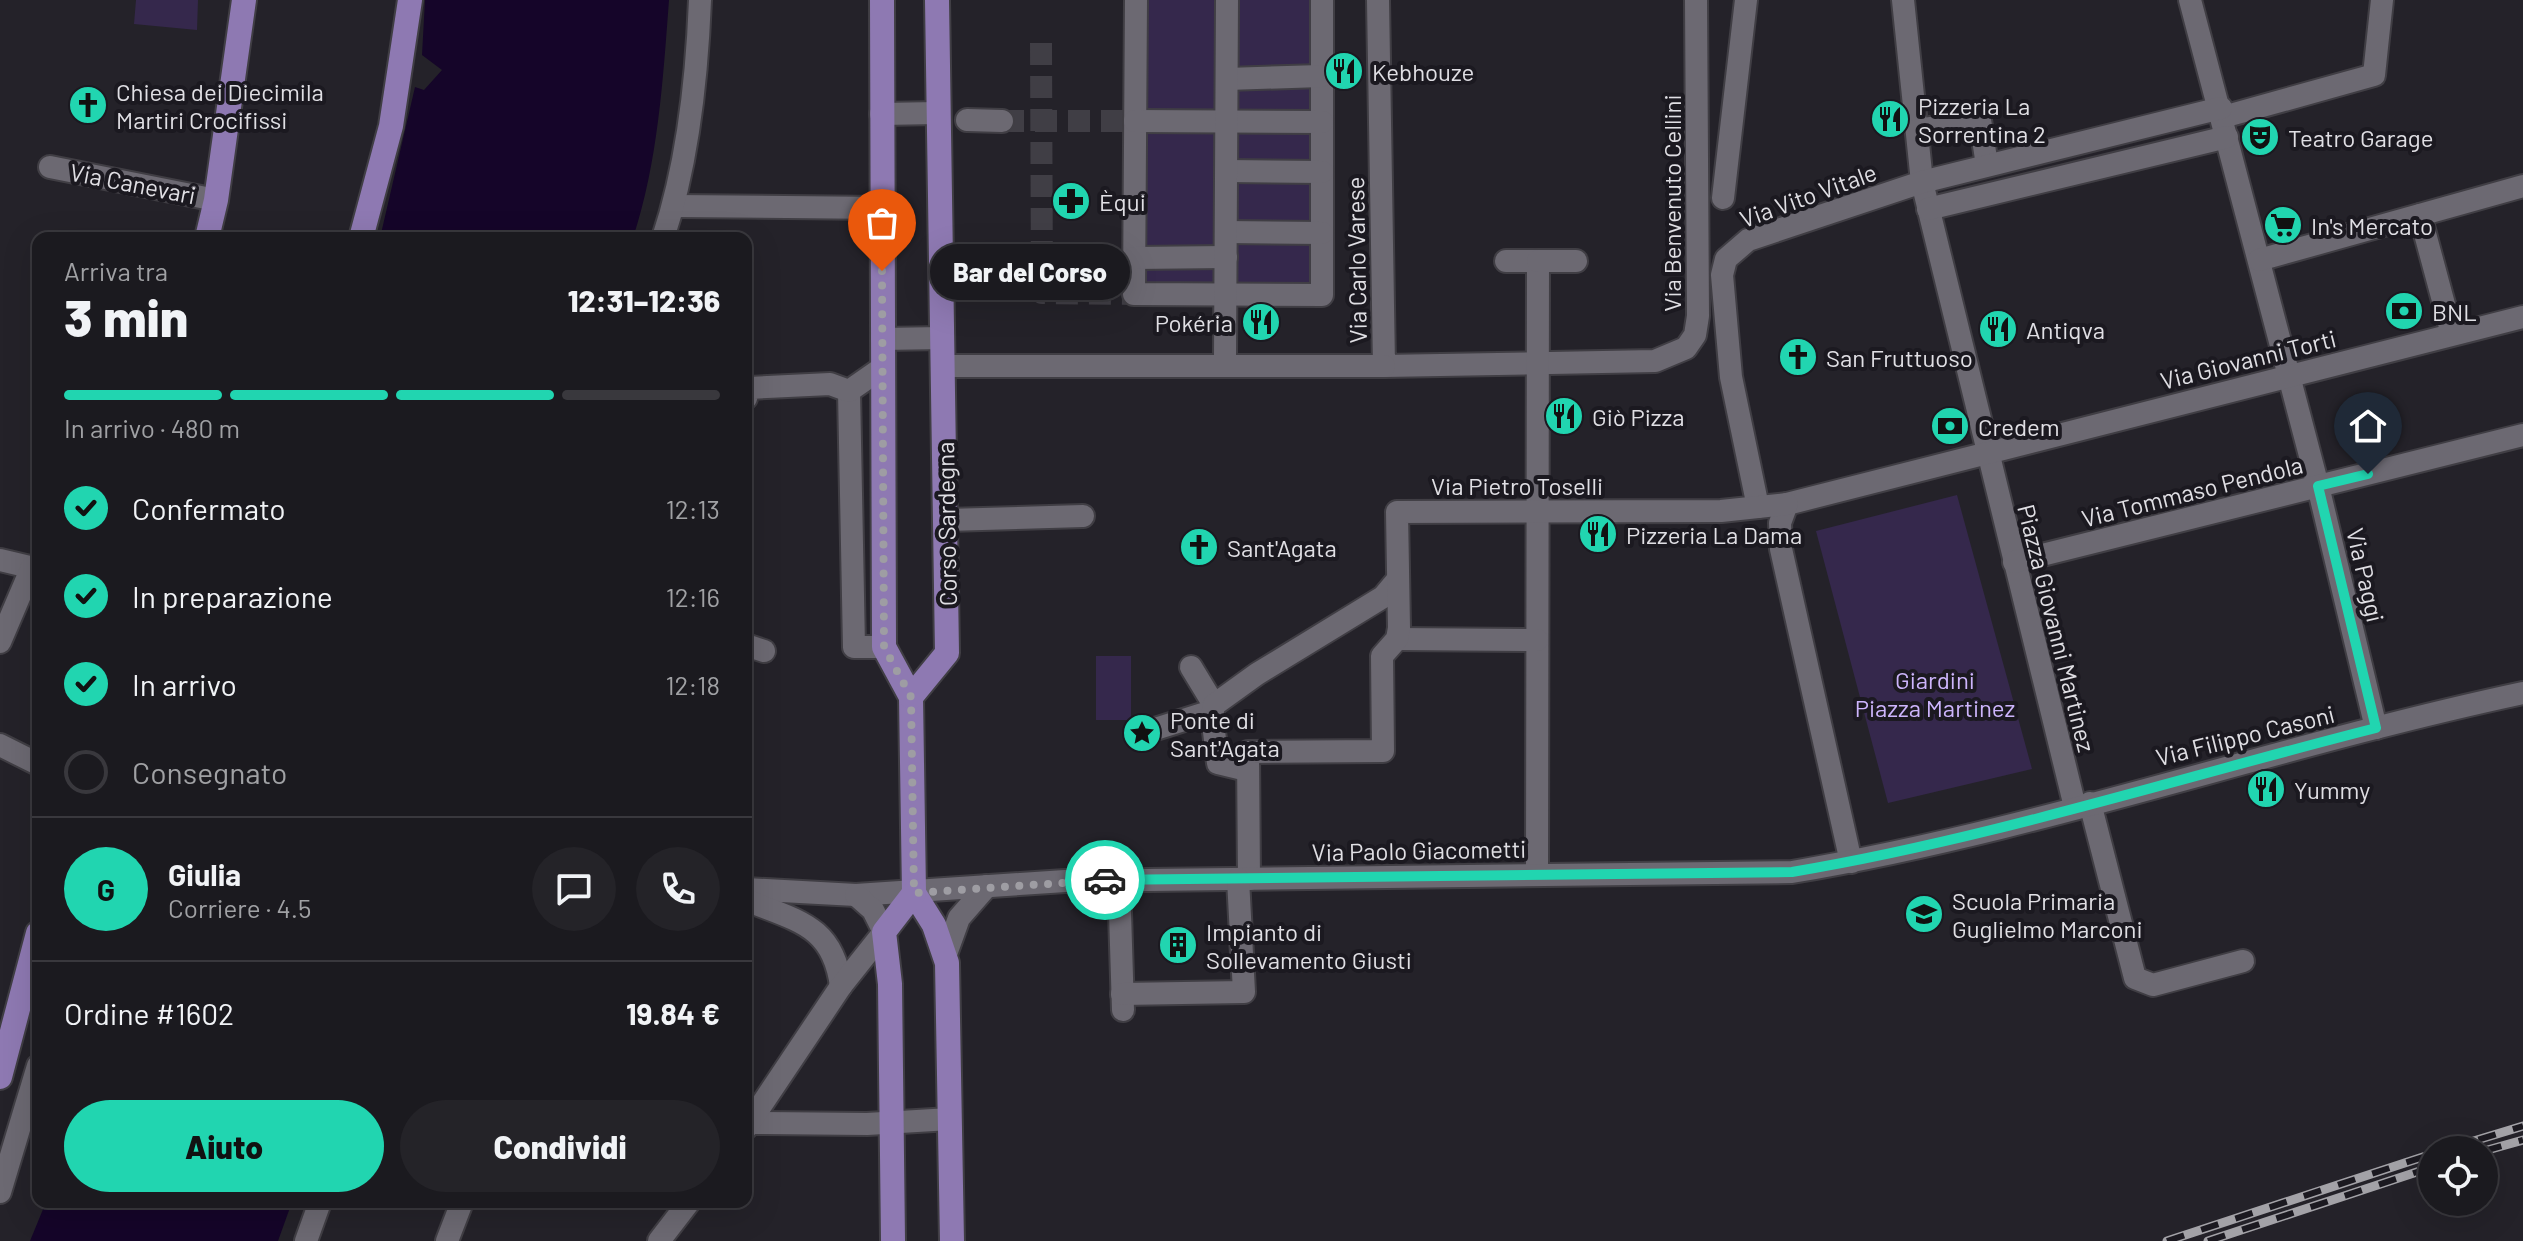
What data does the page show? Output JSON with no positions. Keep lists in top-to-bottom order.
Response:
{
  "streets": {
    "main road": ["Via Canevari", "Corso Sardegna"],
    "street": [
      "Via Vito Vitale",
      "Via Benvenuto Cellini",
      "Via Carlo Varese",
      "Via Giovanni Torti",
      "Via Pietro Toselli",
      "Via Tommaso Pendola",
      "Via Paggi",
      "Piazza Giovanni Martinez",
      "Via Filippo Casoni",
      "Via Paolo Giacometti"
    ]
  },
  "crossings": [
    ["Via Vito Vitale", "Via Pietro Toselli"],
    ["Via Vito Vitale", "Piazza Giovanni Martinez"],
    ["Via Benvenuto Cellini", "Via Carlo Varese"],
    ["Via Giovanni Torti", "Via Paggi"],
    ["Via Giovanni Torti", "Piazza Giovanni Martinez"],
    ["Via Tommaso Pendola", "Via Paggi"],
    ["Via Tommaso Pendola", "Piazza Giovanni Martinez"],
    ["Via Paggi", "Via Filippo Casoni"],
    ["Piazza Giovanni Martinez", "Via Filippo Casoni"]
  ],
  "parks": ["Giardini Piazza Martinez"],
  "places": {
    "restaurant": [
      "Kebhouze",
      "Pizzeria La Sorrentina 2",
      "Pokéria",
      "Antiqva",
      "Giò Pizza",
      "Pizzeria La Dama",
      "Yummy"
    ],
    "church": ["Chiesa dei Diecimila Martiri Crocifissi", "San Fruttuoso", "Sant'Agata"],
    "theatre": ["Teatro Garage"],
    "pharmacy": ["Èqui"],
    "supermarket": ["In's Mercato"],
    "other": ["Bar del Corso"],
    "bank": ["BNL", "Credem"],
    "place": ["Ponte di Sant'Agata"],
    "school or university": ["Scuola Primaria Guglielmo Marconi"],
    "building": ["Impianto di Sollevamento Giusti"]
  },
  "page": {
    "heading": ["3 min", "Arriva tra", "12:31–12:36"],
    "panel": [
      "Giulia",
      "Corriere · 4.5",
      "Ordine #1602",
      "19.84 €"
    ],
    "bubble": "Bar del Corso",
    "bar": "In arrivo · 480 m",
    "list": [
      ["Confermato", "12:13"],
      ["In preparazione", "12:16"],
      ["In arrivo", "12:18"],
      "Consegnato"
    ],
    "round": "G",
    "buttons": ["Aiuto", "Condividi"]
  }
}
